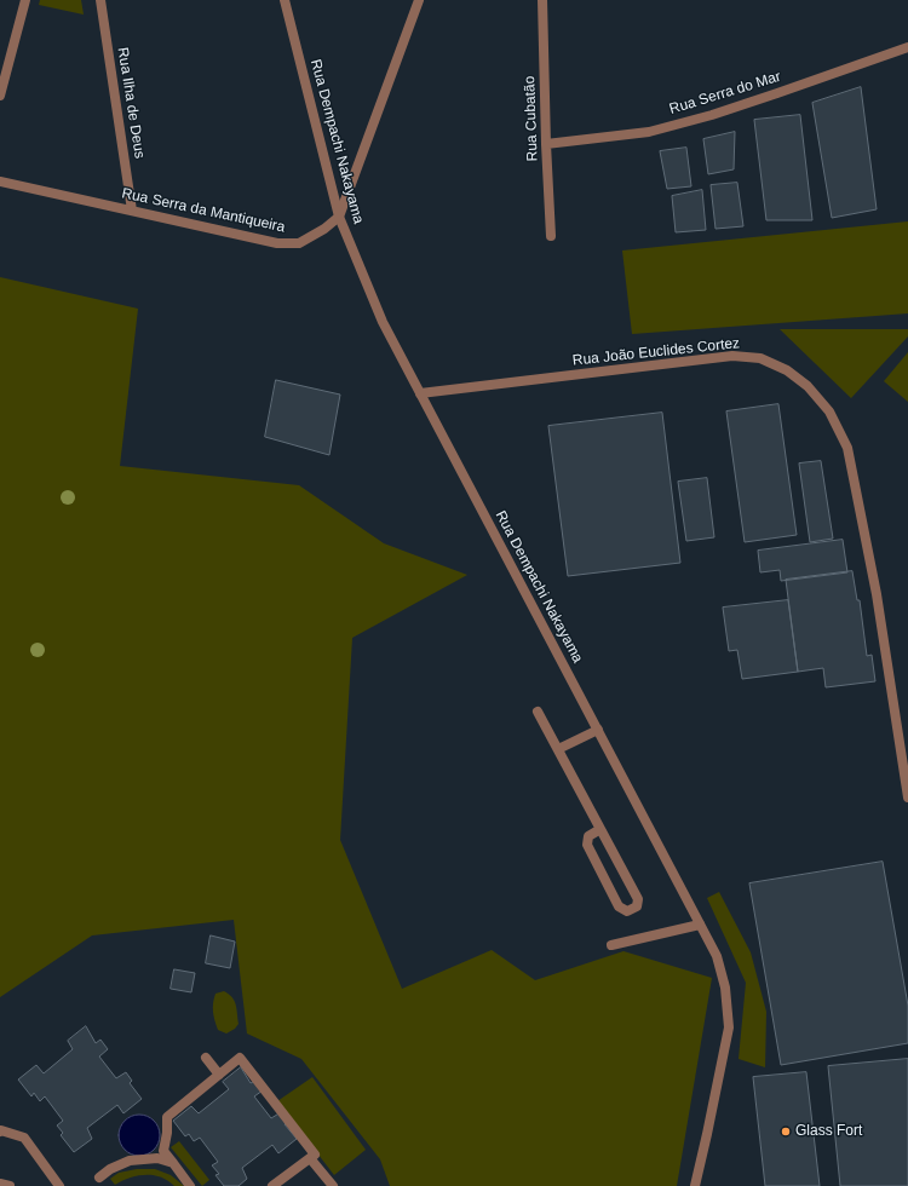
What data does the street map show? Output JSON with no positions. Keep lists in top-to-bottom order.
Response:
{
  "streets": {
    "street": [
      "Rua Serra do Mar",
      "Rua Ilha de Deus",
      "Rua Cubatão",
      "Rua Dempachi Nakayama",
      "Rua Serra da Mantiqueira",
      "Rua João Euclides Cortez"
    ]
  },
  "crossings": [
    ["Rua Serra do Mar", "Rua Cubatão"],
    ["Rua Ilha de Deus", "Rua Serra da Mantiqueira"],
    ["Rua Dempachi Nakayama", "Rua Serra da Mantiqueira"],
    ["Rua Dempachi Nakayama", "Rua João Euclides Cortez"]
  ],
  "places": ["Glass Fort"]
}
